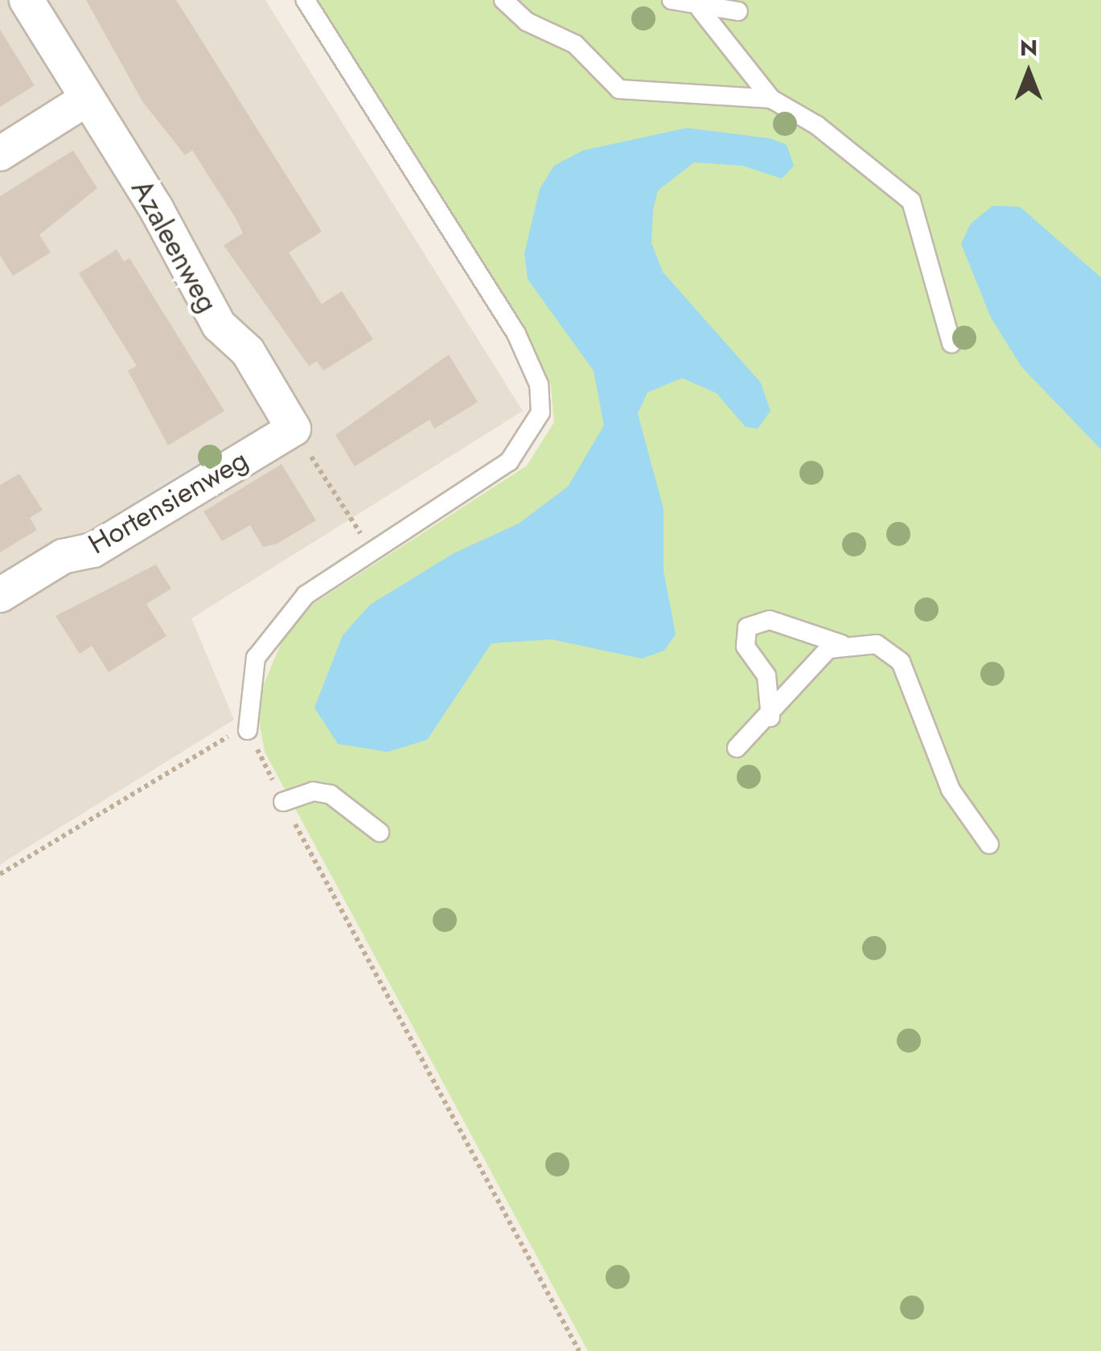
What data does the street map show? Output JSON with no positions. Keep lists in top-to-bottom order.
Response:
{
  "streets": {
    "street": ["Azaleenweg", "Hortensienweg"]
  },
  "crossings": [
    ["Azaleenweg", "Hortensienweg"]
  ],
  "north": "top"
}
